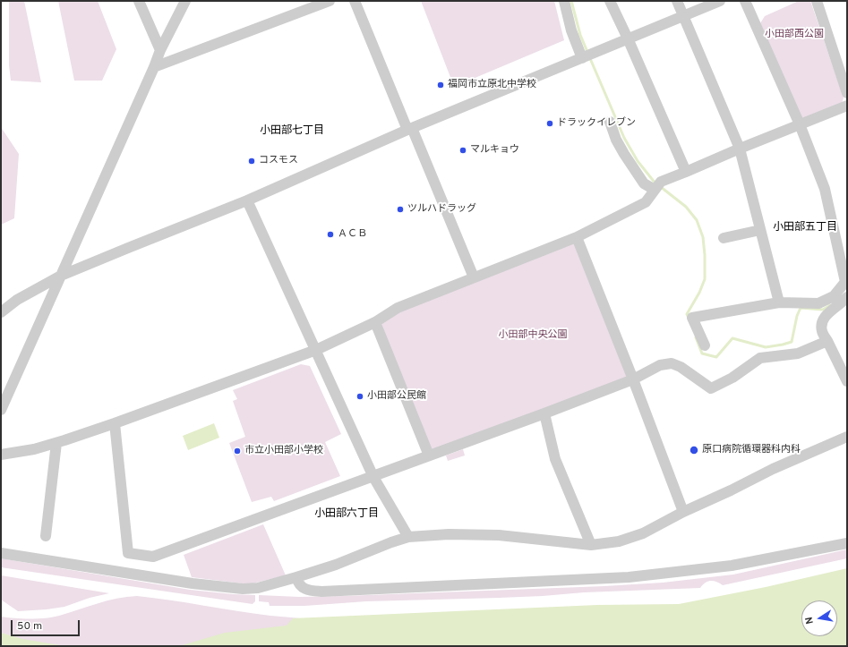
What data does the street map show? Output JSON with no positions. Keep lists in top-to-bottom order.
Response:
{
  "districts": ["小田部七丁目", "小田部五丁目", "小田部六丁目"],
  "parks": ["小田部西公園", "小田部中央公園"],
  "places": [
    "福岡市立原北中学校",
    "ドラックイレブン",
    "マルキョウ",
    "コスモス",
    "ツルハドラッグ",
    "ＡＣＢ",
    "小田部公民館",
    "原口病院循環器科内科",
    "市立小田部小学校"
  ],
  "scale_bar": "50 m",
  "north": "left"
}
